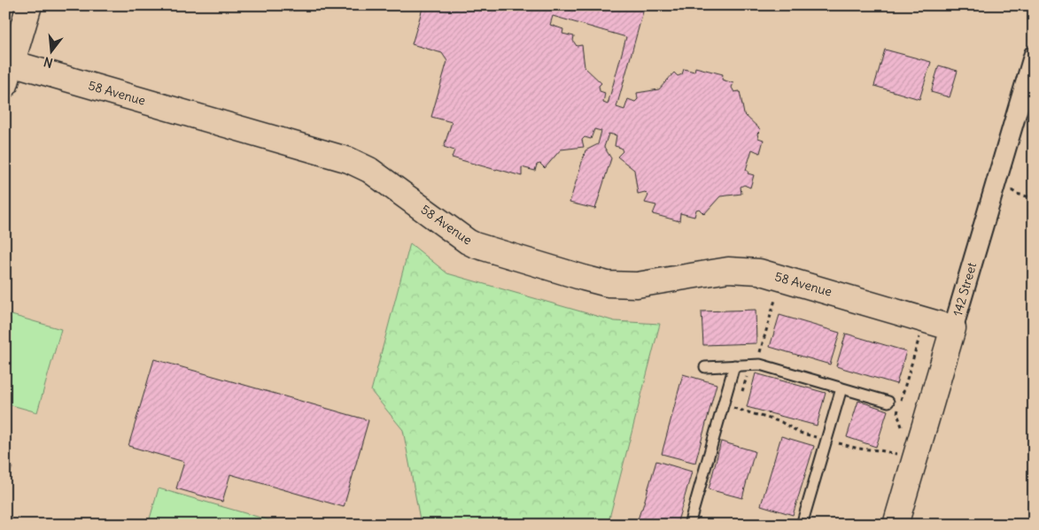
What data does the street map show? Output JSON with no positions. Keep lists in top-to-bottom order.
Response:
{
  "streets": {
    "street": ["58 Avenue", "142 Street"]
  },
  "crossings": [
    ["58 Avenue", "142 Street"]
  ],
  "north": "bottom"
}
